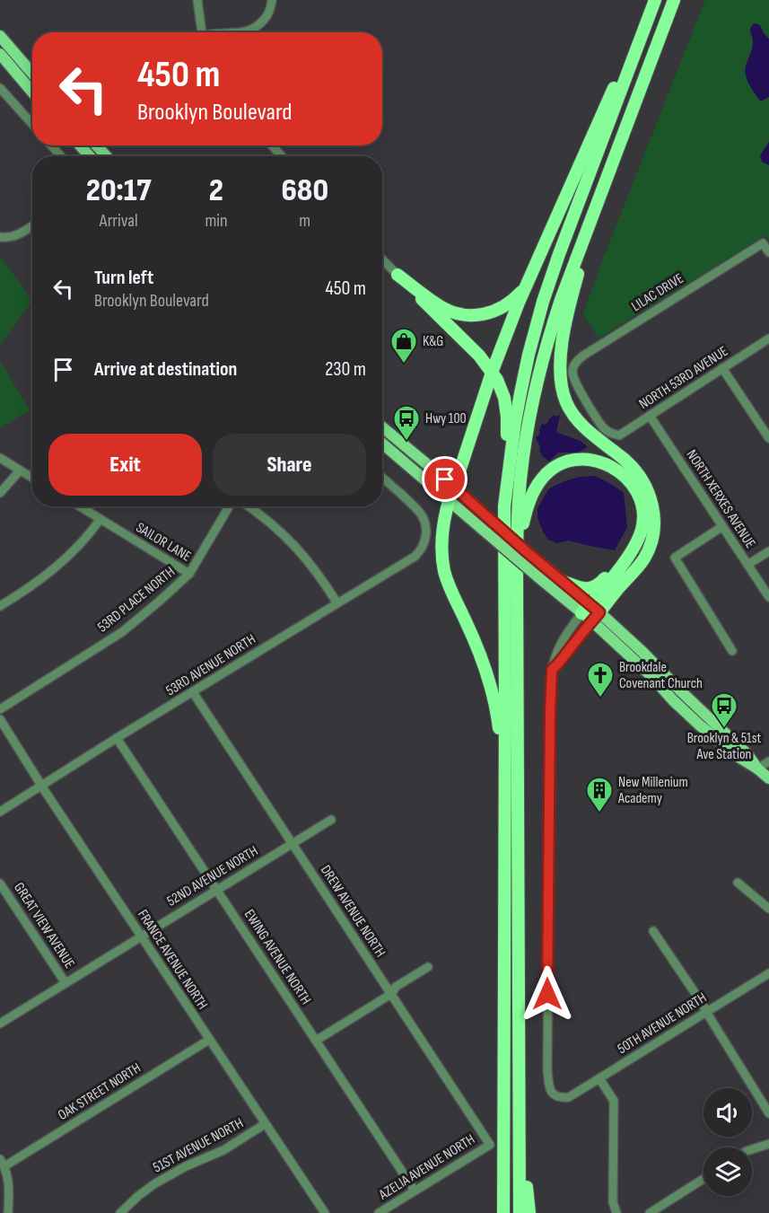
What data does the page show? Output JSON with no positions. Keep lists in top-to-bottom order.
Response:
{
  "streets": {
    "street": [
      "LILAC DRIVE",
      "NORTH 53RD AVENUE",
      "NORTH XERXES AVENUE",
      "SAILOR LANE",
      "53RD PLACE NORTH",
      "53RD AVENUE NORTH",
      "52ND AVENUE NORTH",
      "DREW AVENUE NORTH",
      "GREAT VIEW AVENUE",
      "EWING AVENUE NORTH",
      "FRANCE AVENUE NORTH",
      "50TH AVENUE NORTH",
      "OAK STREET NORTH",
      "51ST AVENUE NORTH",
      "AZELIA AVENUE NORTH"
    ]
  },
  "crossings": [
    ["LILAC DRIVE", "NORTH 53RD AVENUE"],
    ["NORTH 53RD AVENUE", "NORTH XERXES AVENUE"],
    ["SAILOR LANE", "53RD PLACE NORTH"],
    ["53RD AVENUE NORTH", "DREW AVENUE NORTH"],
    ["53RD AVENUE NORTH", "EWING AVENUE NORTH"],
    ["53RD AVENUE NORTH", "FRANCE AVENUE NORTH"],
    ["52ND AVENUE NORTH", "DREW AVENUE NORTH"],
    ["52ND AVENUE NORTH", "GREAT VIEW AVENUE"],
    ["52ND AVENUE NORTH", "EWING AVENUE NORTH"],
    ["52ND AVENUE NORTH", "FRANCE AVENUE NORTH"],
    ["DREW AVENUE NORTH", "AZELIA AVENUE NORTH"],
    ["EWING AVENUE NORTH", "AZELIA AVENUE NORTH"],
    ["FRANCE AVENUE NORTH", "OAK STREET NORTH"],
    ["FRANCE AVENUE NORTH", "51ST AVENUE NORTH"]
  ],
  "places": {
    "shop": ["K&G"],
    "bus stop": ["Hwy 100", "Brooklyn & 51st Ave Station"],
    "church": ["Brookdale Covenant Church"],
    "building": ["New Millenium Academy"]
  },
  "page": {
    "turn": ["450 m", "Brooklyn Boulevard"],
    "eta": [
      "20:17",
      "Arrival",
      "2",
      "min",
      "680",
      "m"
    ],
    "list": [
      {
        "name": "Turn left",
        "note": "Brooklyn Boulevard",
        "value": "450 m"
      },
      {
        "name": "Arrive at destination",
        "value": "230 m"
      }
    ],
    "buttons": ["Exit", "Share"]
  }
}
